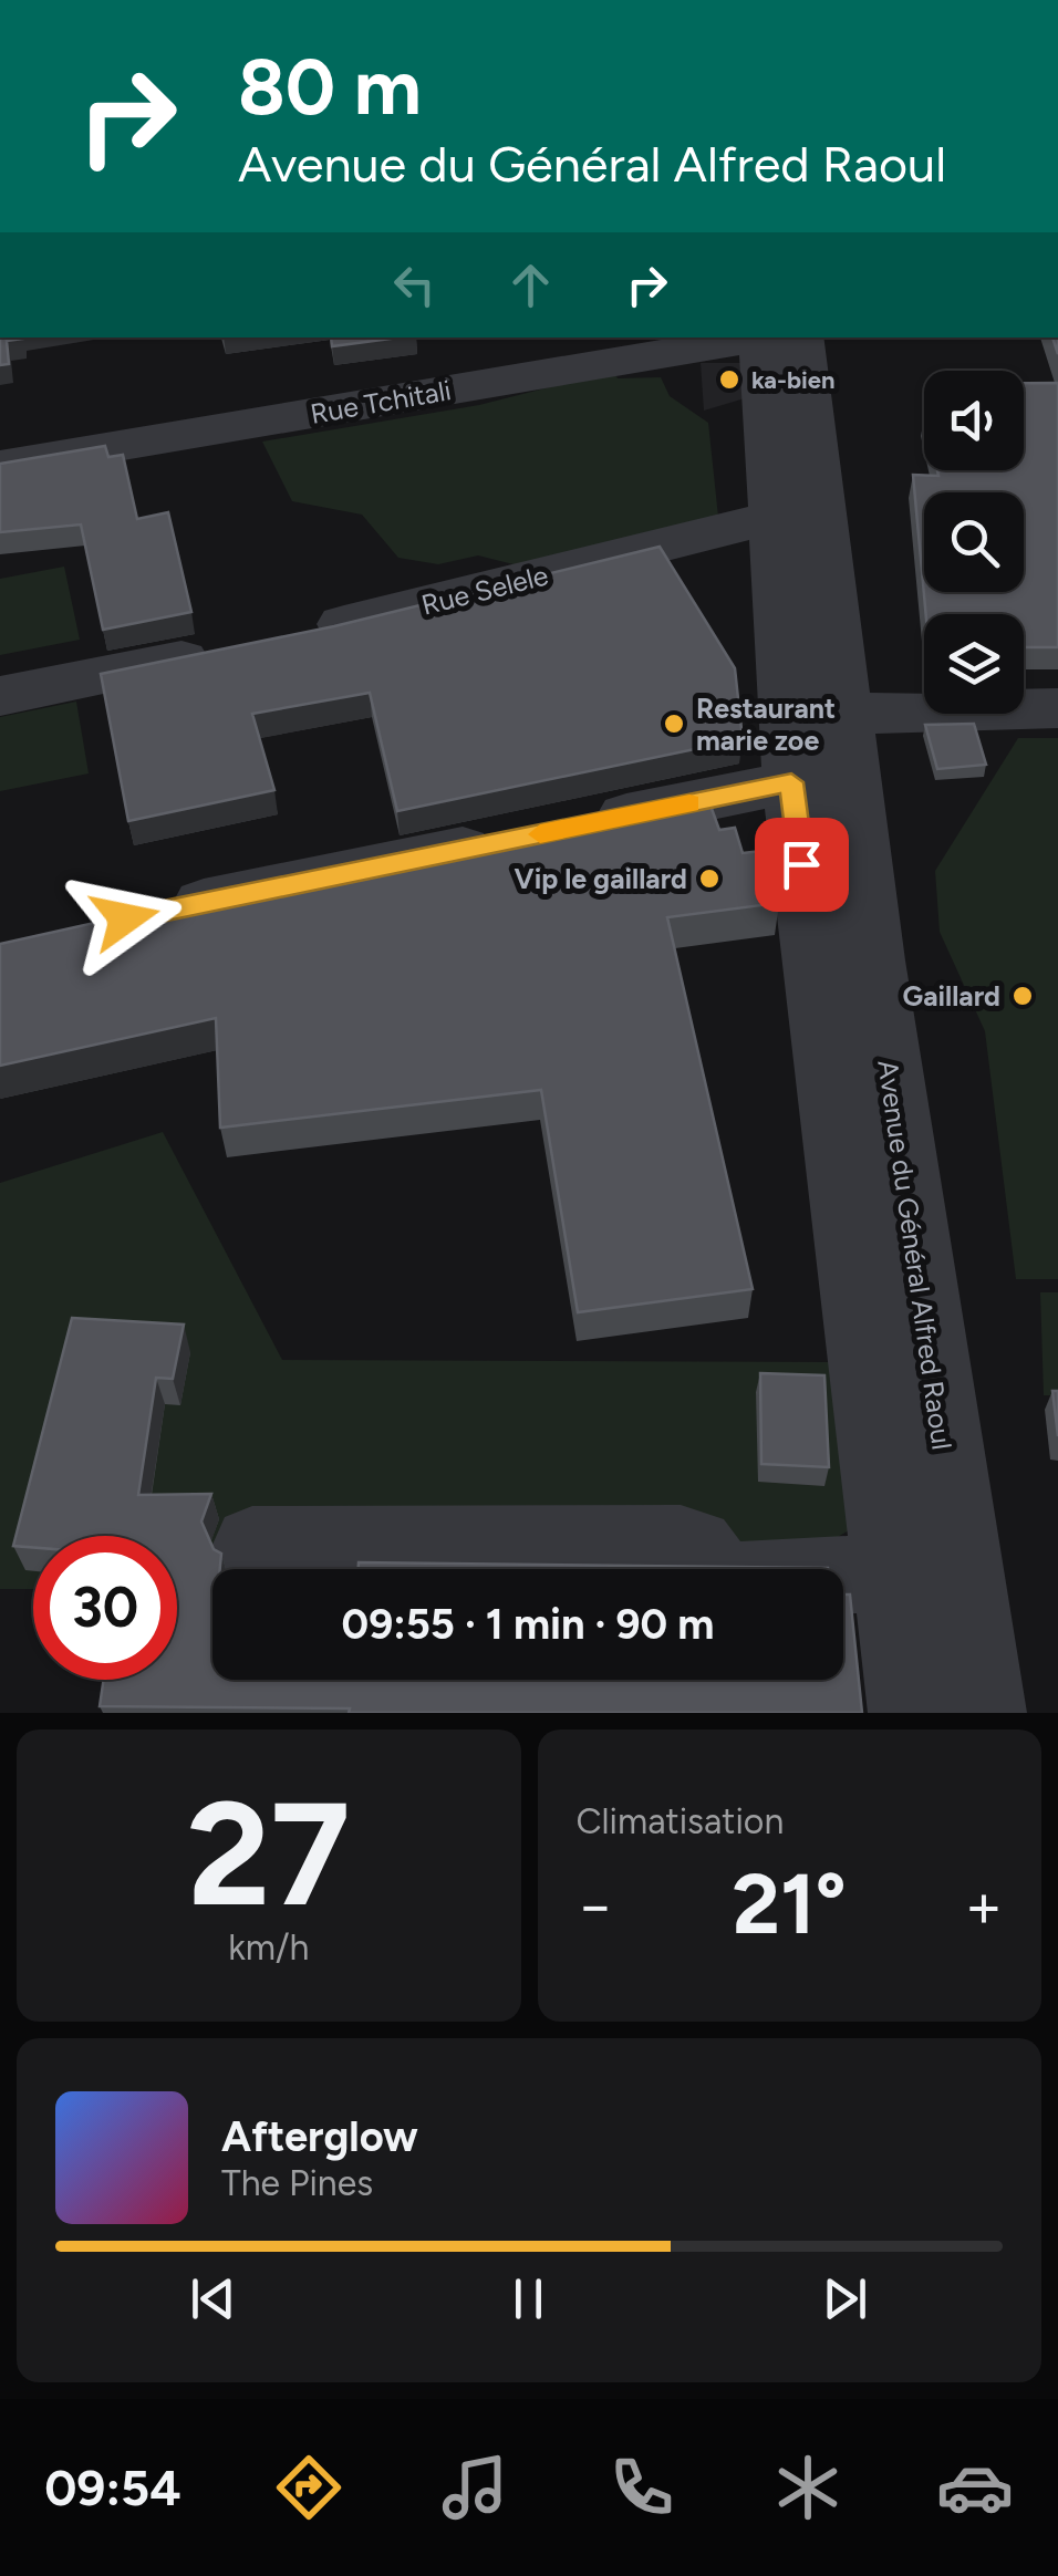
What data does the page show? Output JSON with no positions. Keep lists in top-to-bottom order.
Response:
{
  "streets": {
    "street": ["Rue Tchitali", "Rue Selele", "Avenue du Général Alfred Raoul"]
  },
  "places": [
    "ka-bien",
    "Restaurant marie zoe",
    "Vip le gaillard",
    "Gaillard"
  ],
  "page": {
    "turn": ["80 m", "Avenue du Général Alfred Raoul"],
    "limit": "30",
    "trip": "09:55 · 1 min · 90 m",
    "tile": [
      ["27", "km/h"],
      "Climatisation"
    ],
    "heat": ["−", "21°", "+"],
    "song": ["Afterglow", "The Pines"],
    "tabs": "09:54"
  }
}
